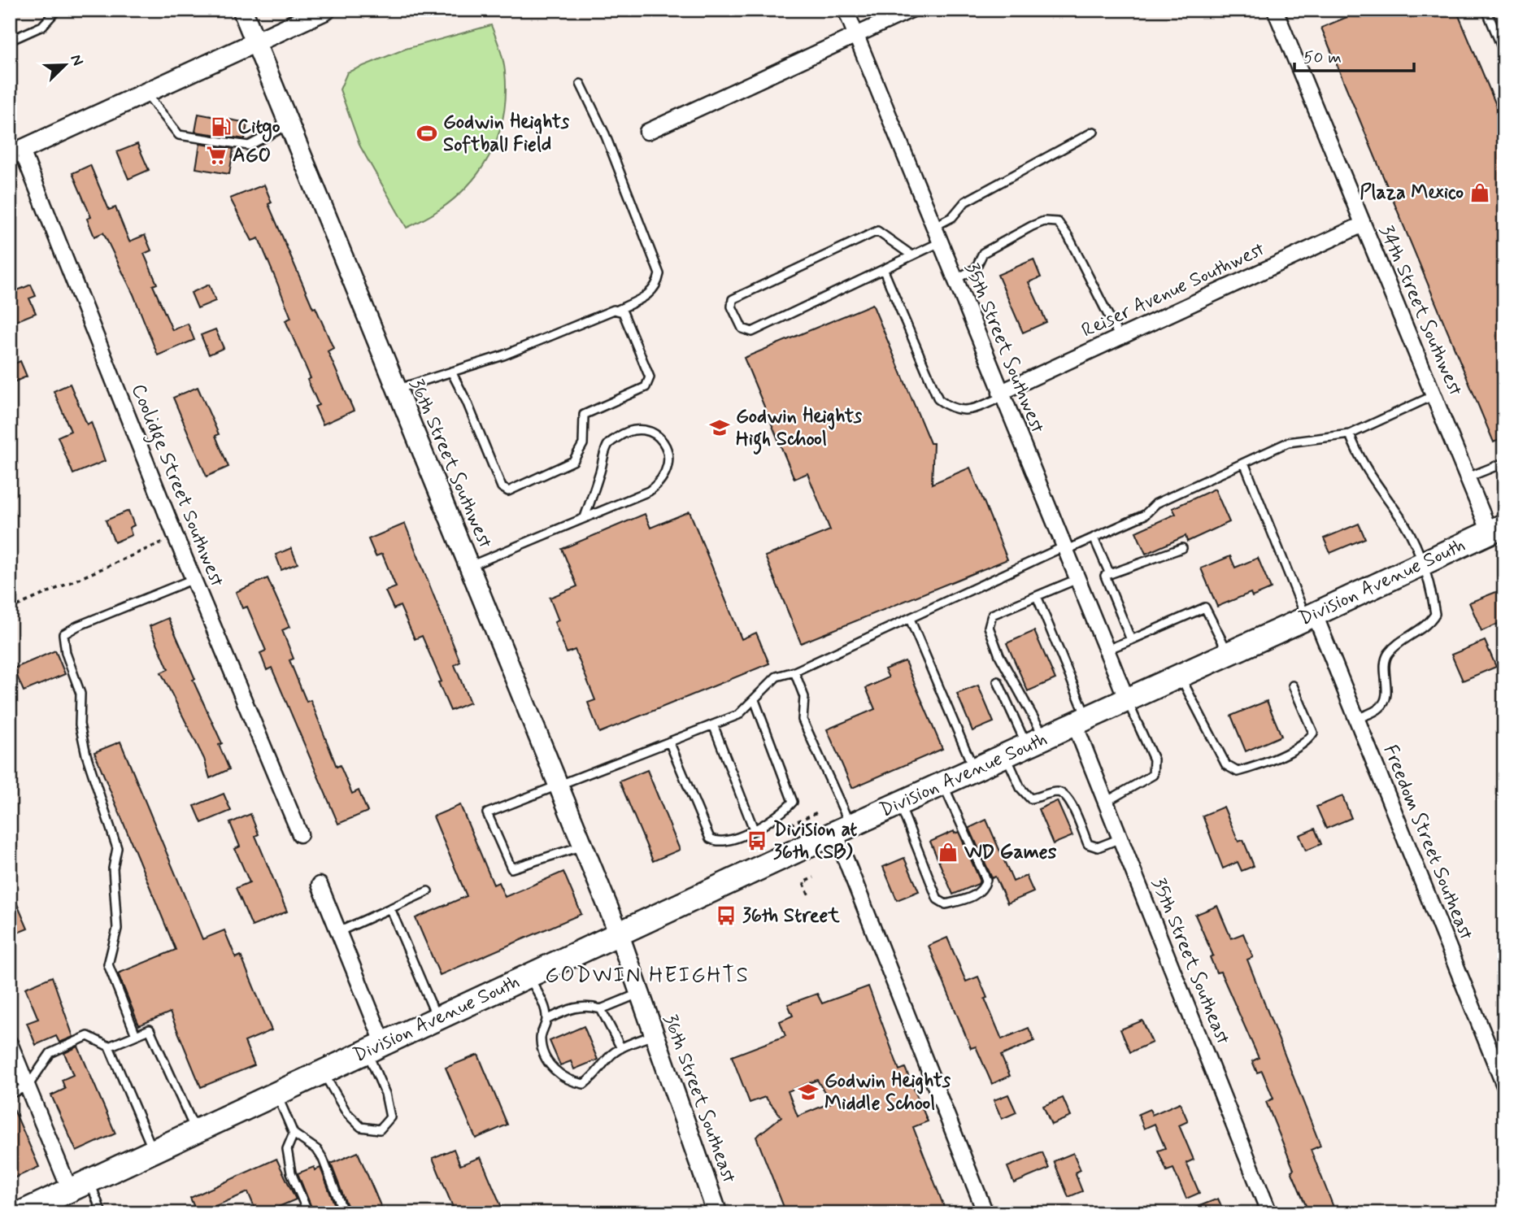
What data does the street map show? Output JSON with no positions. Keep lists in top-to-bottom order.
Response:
{
  "streets": {
    "main road": ["Division Avenue South"],
    "street": [
      "Reiser Avenue Southwest",
      "34th Street Southwest",
      "35th Street Southwest",
      "36th Street Southwest",
      "Coolidge Street Southwest",
      "Freedom Street Southeast",
      "35th Street Southeast",
      "36th Street Southeast"
    ]
  },
  "crossings": [
    ["Reiser Avenue Southwest", "34th Street Southwest"],
    ["Reiser Avenue Southwest", "35th Street Southwest"],
    ["34th Street Southwest", "Division Avenue South"],
    ["35th Street Southwest", "Division Avenue South"],
    ["36th Street Southwest", "Division Avenue South"],
    ["36th Street Southwest", "36th Street Southeast"],
    ["Division Avenue South", "Freedom Street Southeast"],
    ["Division Avenue South", "35th Street Southeast"],
    ["Division Avenue South", "36th Street Southeast"]
  ],
  "districts": ["GODWIN HEIGHTS"],
  "places": {
    "fuel station": ["Citgo"],
    "sports": ["Godwin Heights Softball Field"],
    "supermarket": ["AGO"],
    "shop": ["Plaza Mexico", "WD Games"],
    "school or university": ["Godwin Heights High School", "Godwin Heights Middle School"],
    "bus stop": ["Division at 36th (SB)", "36th Street"]
  },
  "scale_bar": "50 m",
  "north": "top right"
}
